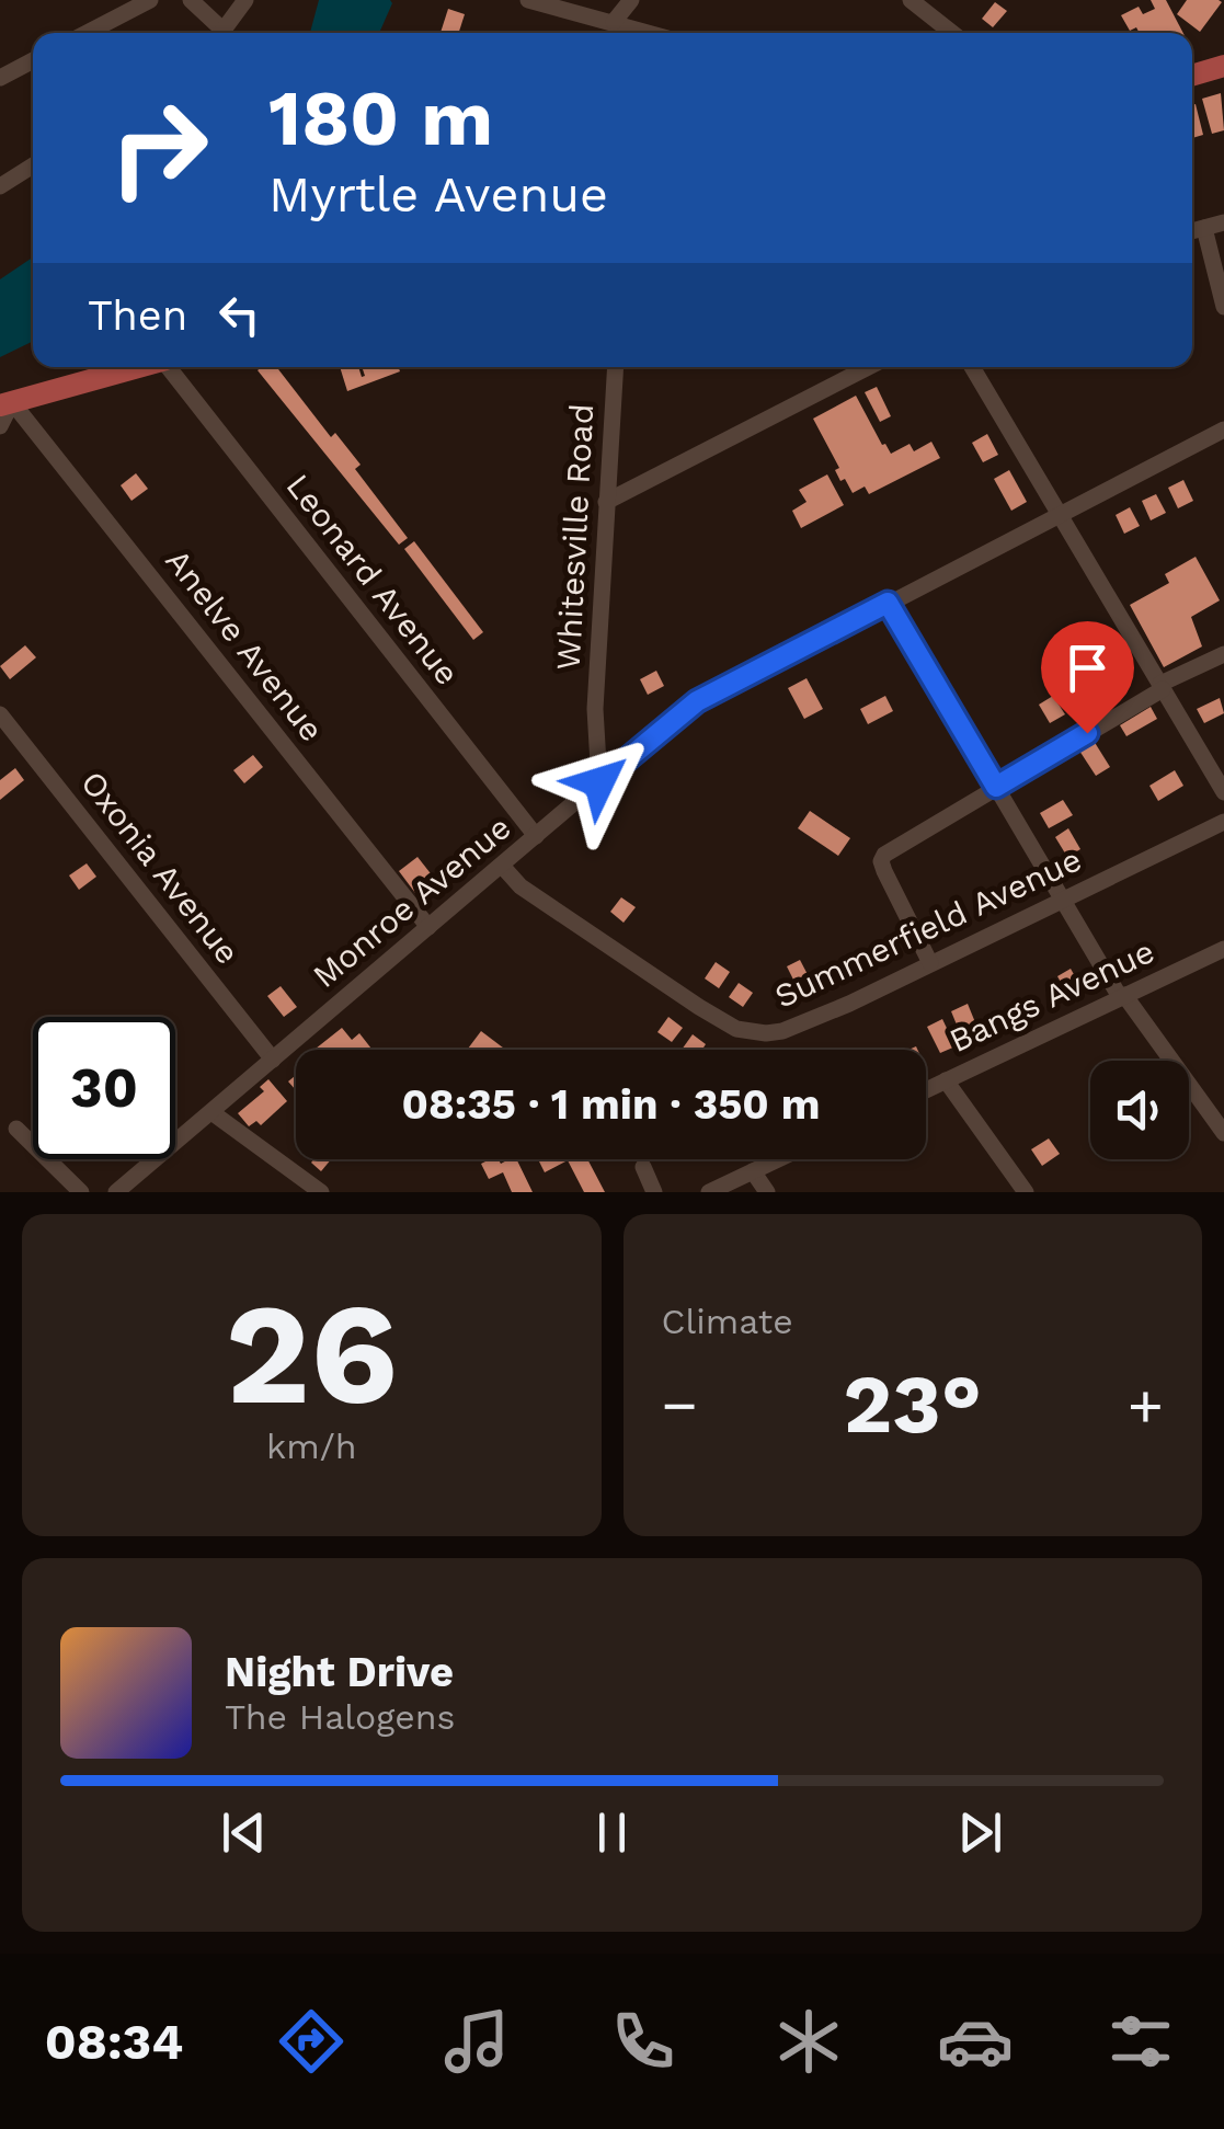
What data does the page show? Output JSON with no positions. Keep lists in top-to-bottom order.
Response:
{
  "streets": {
    "street": [
      "Whitesville Road",
      "Leonard Avenue",
      "Anelve Avenue",
      "Oxonia Avenue",
      "Monroe Avenue",
      "Summerfield Avenue",
      "Bangs Avenue"
    ]
  },
  "crossings": [
    ["Whitesville Road", "Monroe Avenue"],
    ["Leonard Avenue", "Monroe Avenue"],
    ["Anelve Avenue", "Monroe Avenue"],
    ["Oxonia Avenue", "Monroe Avenue"],
    ["Monroe Avenue", "Summerfield Avenue"]
  ],
  "page": {
    "turn": ["180 m", "Myrtle Avenue"],
    "then": "Then",
    "limit": "30",
    "trip": "08:35 · 1 min · 350 m",
    "tile": [
      ["26", "km/h"],
      "Climate"
    ],
    "heat": ["−", "23°", "+"],
    "song": ["Night Drive", "The Halogens"],
    "tabs": "08:34"
  }
}
